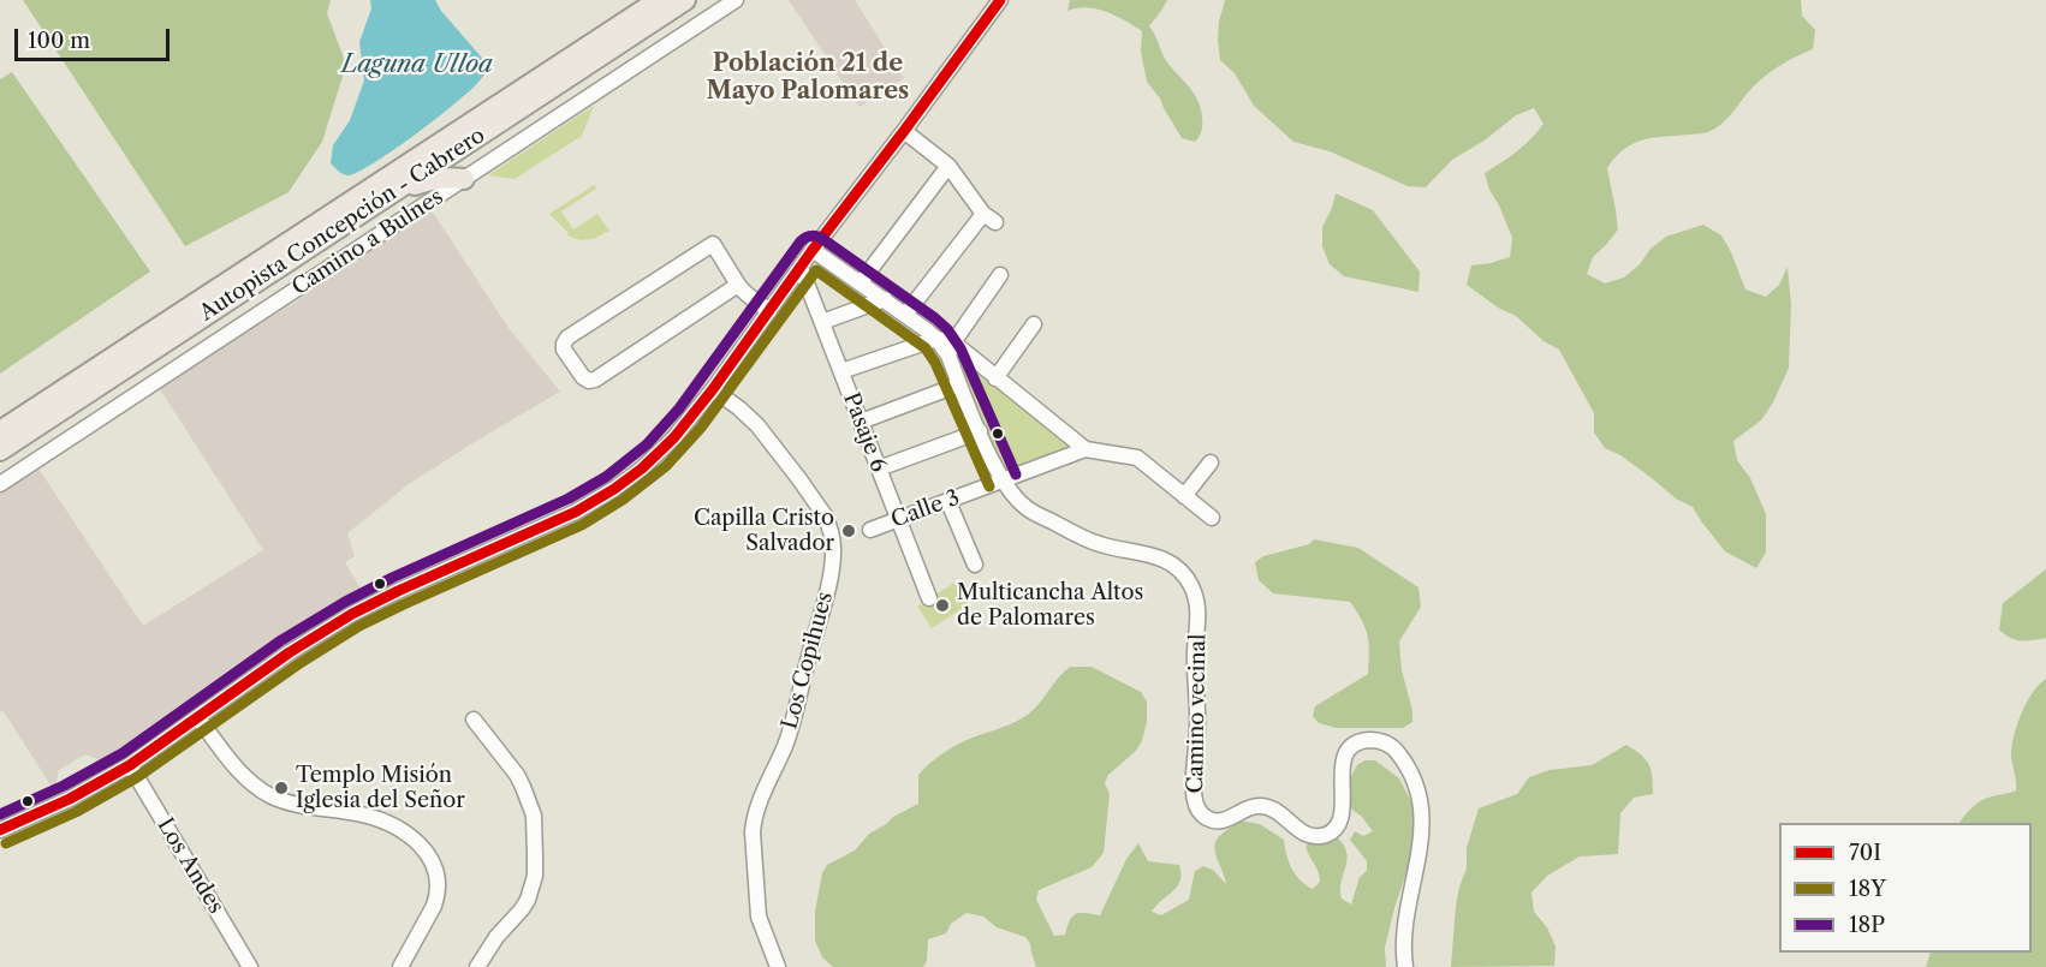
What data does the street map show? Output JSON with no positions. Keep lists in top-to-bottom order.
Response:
{
  "streets": {
    "highway": ["Autopista Concepción - Cabrero"],
    "street": [
      "Camino a Bulnes",
      "Pasaje 6",
      "Calle 3",
      "Los Copihues",
      "Camino vecinal",
      "Los Andes"
    ]
  },
  "crossings": [
    ["Pasaje 6", "Calle 3"],
    ["Calle 3", "Camino vecinal"]
  ],
  "districts": ["Población 21 de Mayo Palomares"],
  "water": ["Laguna Ulloa"],
  "places": ["Capilla Cristo Salvador", "Multicancha Altos de Palomares", "Templo Misión Iglesia del Señor"],
  "lines": ["transit line 70I", "transit line 18P", "transit line 18Y"],
  "legend": ["70I", "18Y", "18P"],
  "scale_bar": "100 m"
}
